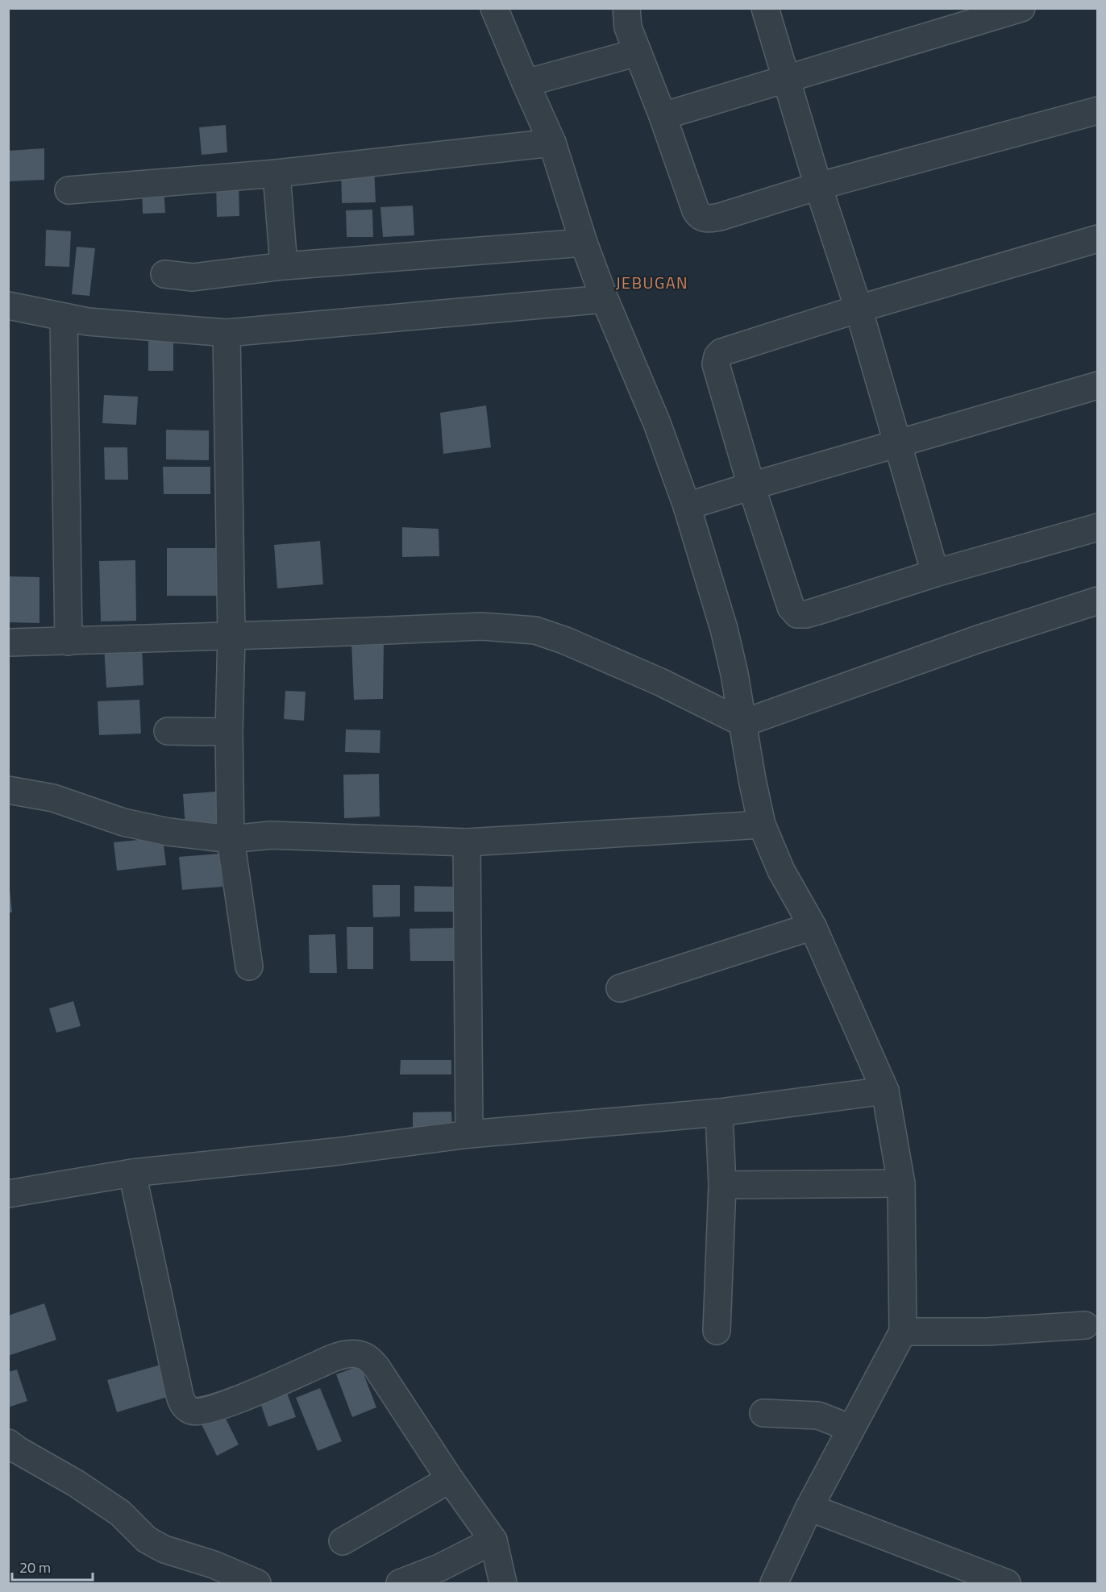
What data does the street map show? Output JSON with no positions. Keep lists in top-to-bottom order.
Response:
{
  "districts": ["JEBUGAN"],
  "scale_bar": "20 m"
}
